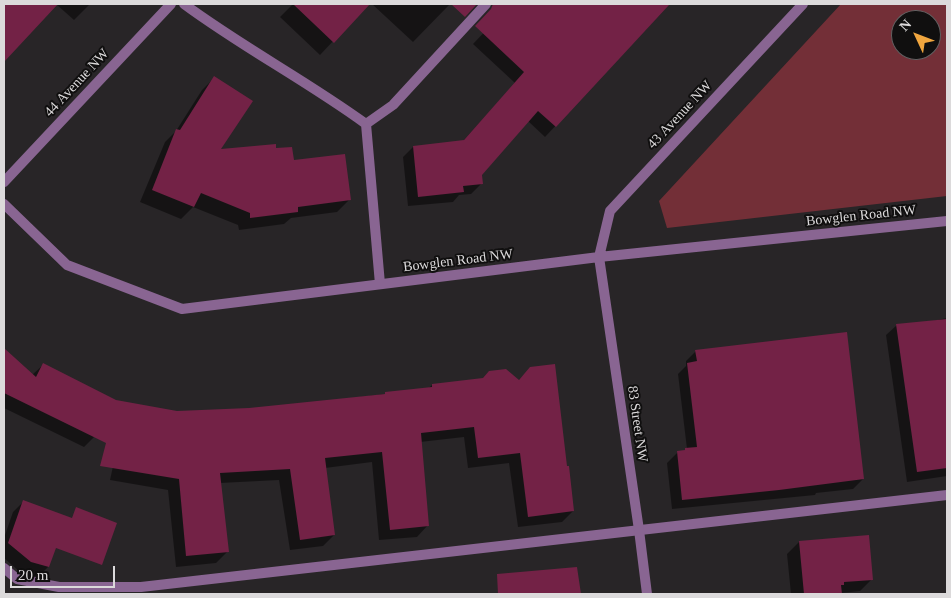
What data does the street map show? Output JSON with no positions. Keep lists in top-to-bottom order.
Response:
{
  "streets": {
    "street": [
      "44 Avenue NW",
      "43 Avenue NW",
      "Bowglen Road NW",
      "83 Street NW"
    ]
  },
  "crossings": [
    ["43 Avenue NW", "Bowglen Road NW"],
    ["43 Avenue NW", "83 Street NW"],
    ["Bowglen Road NW", "83 Street NW"]
  ],
  "scale_bar": "20 m",
  "north": "top left"
}
